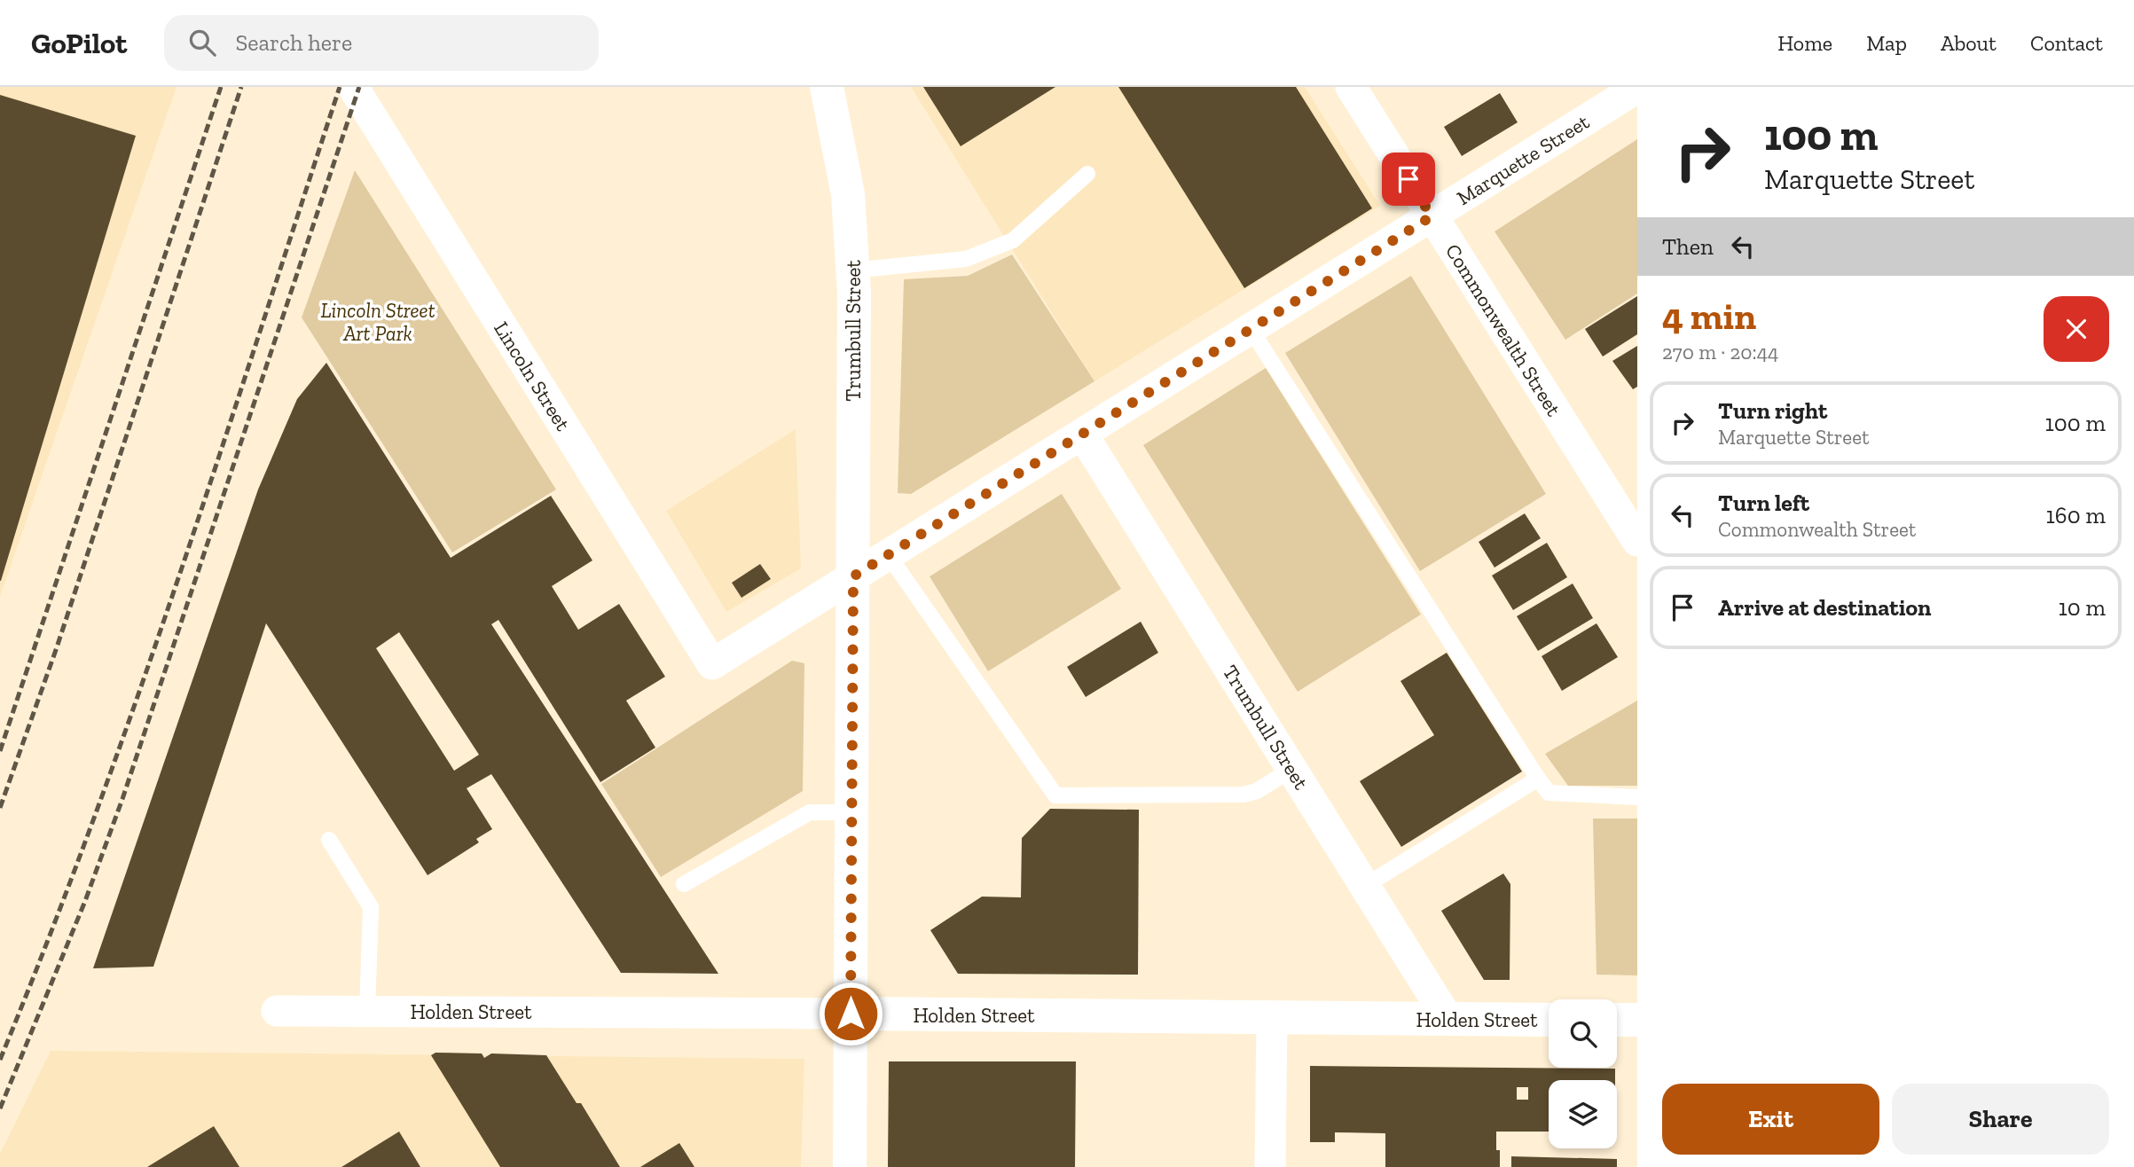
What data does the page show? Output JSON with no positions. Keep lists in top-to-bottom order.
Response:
{
  "streets": {
    "street": [
      "Marquette Street",
      "Commonwealth Street",
      "Trumbull Street",
      "Lincoln Street",
      "Holden Street"
    ]
  },
  "crossings": [
    ["Marquette Street", "Commonwealth Street"],
    ["Marquette Street", "Trumbull Street"],
    ["Marquette Street", "Lincoln Street"],
    ["Trumbull Street", "Holden Street"]
  ],
  "parks": ["Lincoln Street Art Park"],
  "page": {
    "header": "GoPilot",
    "search": "Search here",
    "nav": [
      "Home",
      "Map",
      "About",
      "Contact"
    ],
    "turn": ["100 m", "Marquette Street"],
    "then": "Then",
    "heading": ["4 min", "270 m · 20:44"],
    "list": [
      {
        "name": "Turn right",
        "note": "Marquette Street",
        "value": "100 m"
      },
      {
        "name": "Turn left",
        "note": "Commonwealth Street",
        "value": "160 m"
      },
      {
        "name": "Arrive at destination",
        "value": "10 m"
      }
    ],
    "buttons": ["Exit", "Share"]
  }
}
